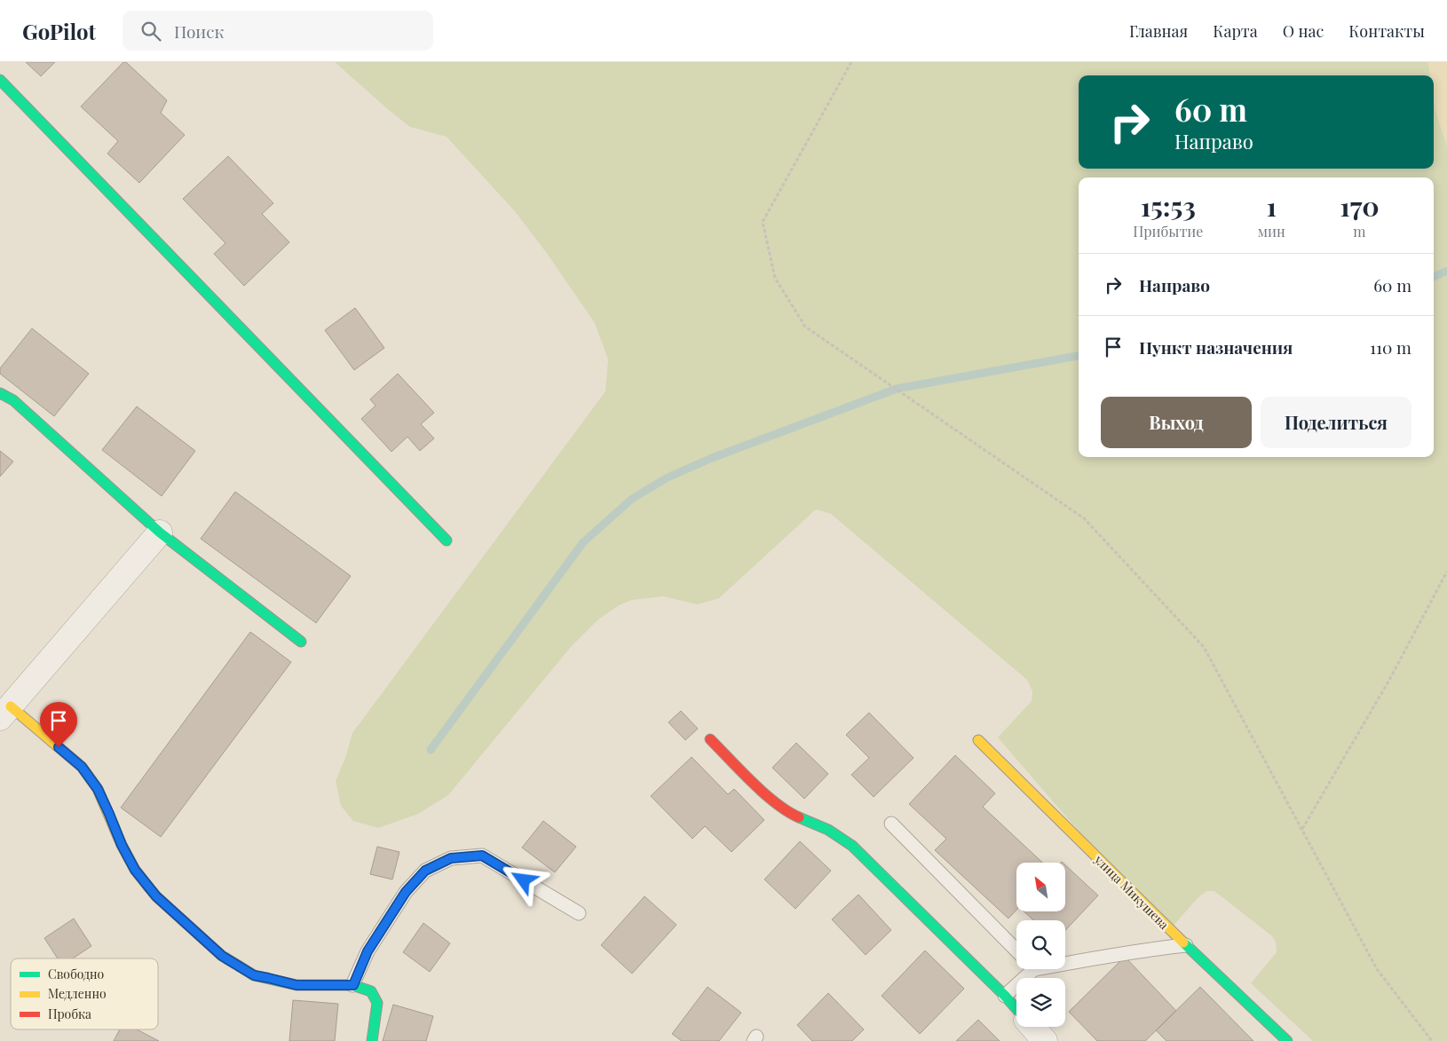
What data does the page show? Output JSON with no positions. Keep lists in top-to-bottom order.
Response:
{
  "streets": {
    "street": ["улица Микушева"]
  },
  "legend": ["Свободно", "Медленно", "Пробка"],
  "north": "top left",
  "page": {
    "header": "GoPilot",
    "search": "Поиск",
    "nav": [
      "Главная",
      "Карта",
      "О нас",
      "Контакты"
    ],
    "turn": ["60 m", "Направо"],
    "eta": [
      "15:53",
      "Прибытие",
      "1",
      "мин",
      "170",
      "m"
    ],
    "list": [
      {
        "name": "Направо",
        "value": "60 m"
      },
      {
        "name": "Пункт назначения",
        "value": "110 m"
      }
    ],
    "buttons": ["Выход", "Поделиться"]
  }
}
